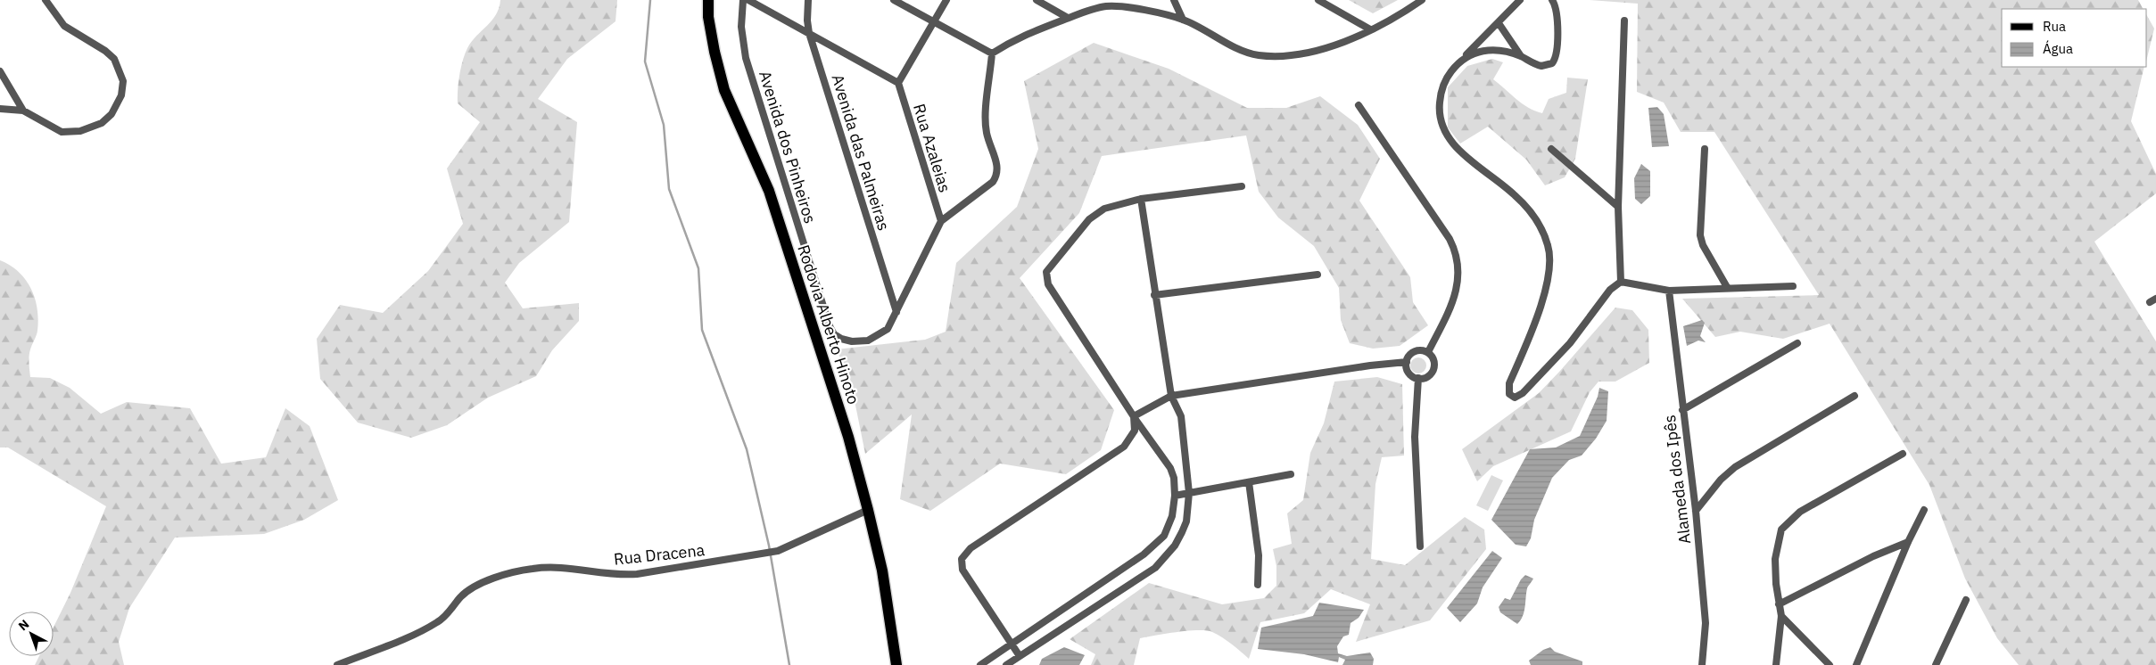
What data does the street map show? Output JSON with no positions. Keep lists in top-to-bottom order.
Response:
{
  "streets": {
    "main road": ["Rodovia Alberto Hinoto"],
    "street": [
      "Avenida dos Pinheiros",
      "Rua Azaleias",
      "Avenida das Palmeiras",
      "Alameda dos Ipês",
      "Rua Dracena"
    ]
  },
  "crossings": [
    ["Avenida dos Pinheiros", "Avenida das Palmeiras"],
    ["Rodovia Alberto Hinoto", "Rua Dracena"]
  ],
  "legend": ["Rua", "Água"],
  "north": "top left"
}
